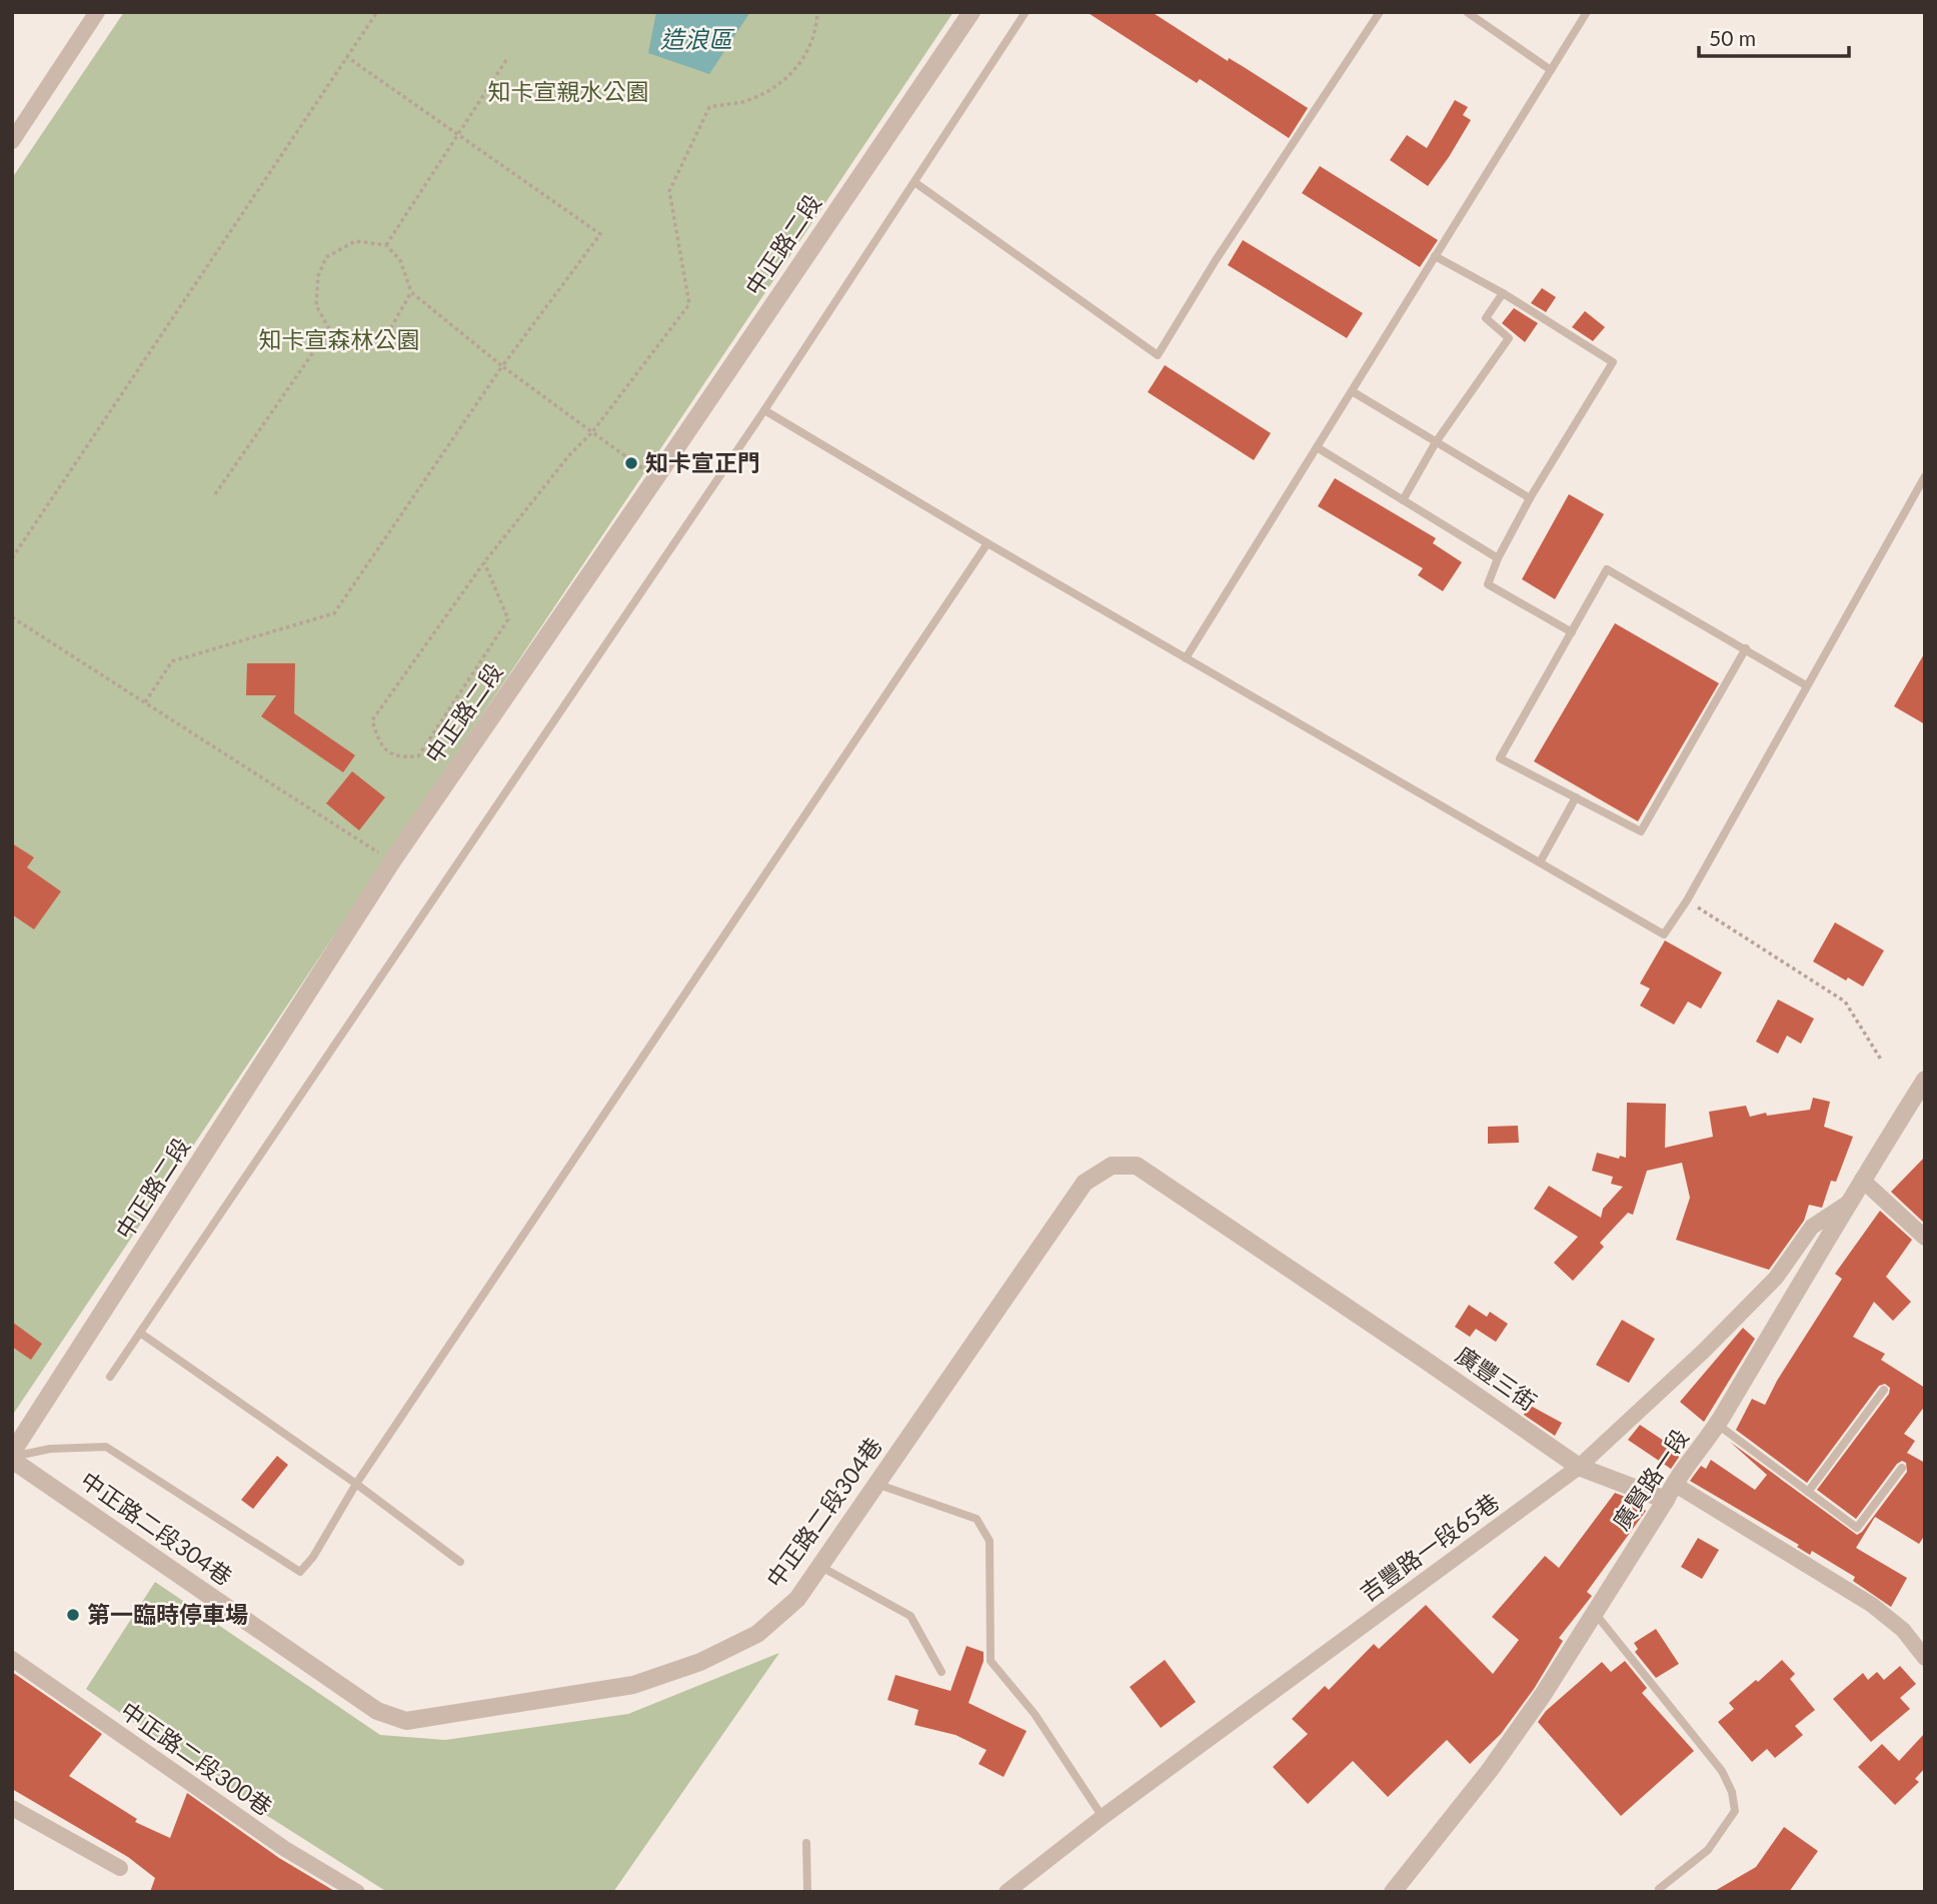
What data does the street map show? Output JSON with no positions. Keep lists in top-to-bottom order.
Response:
{
  "streets": {
    "street": [
      "中正路二段",
      "廣豐三街",
      "廣賢路一段",
      "中正路二段304巷",
      "吉豐路一段65巷",
      "中正路二段300巷"
    ]
  },
  "crossings": [
    ["中正路二段", "中正路二段304巷"],
    ["廣豐三街", "廣賢路一段"],
    ["廣豐三街", "中正路二段304巷"],
    ["廣豐三街", "吉豐路一段65巷"],
    ["廣賢路一段", "吉豐路一段65巷"]
  ],
  "water": ["造浪區"],
  "parks": ["知卡宣親水公園", "知卡宣森林公園"],
  "places": ["知卡宣正門", "第一臨時停車場"],
  "scale_bar": "50 m"
}
